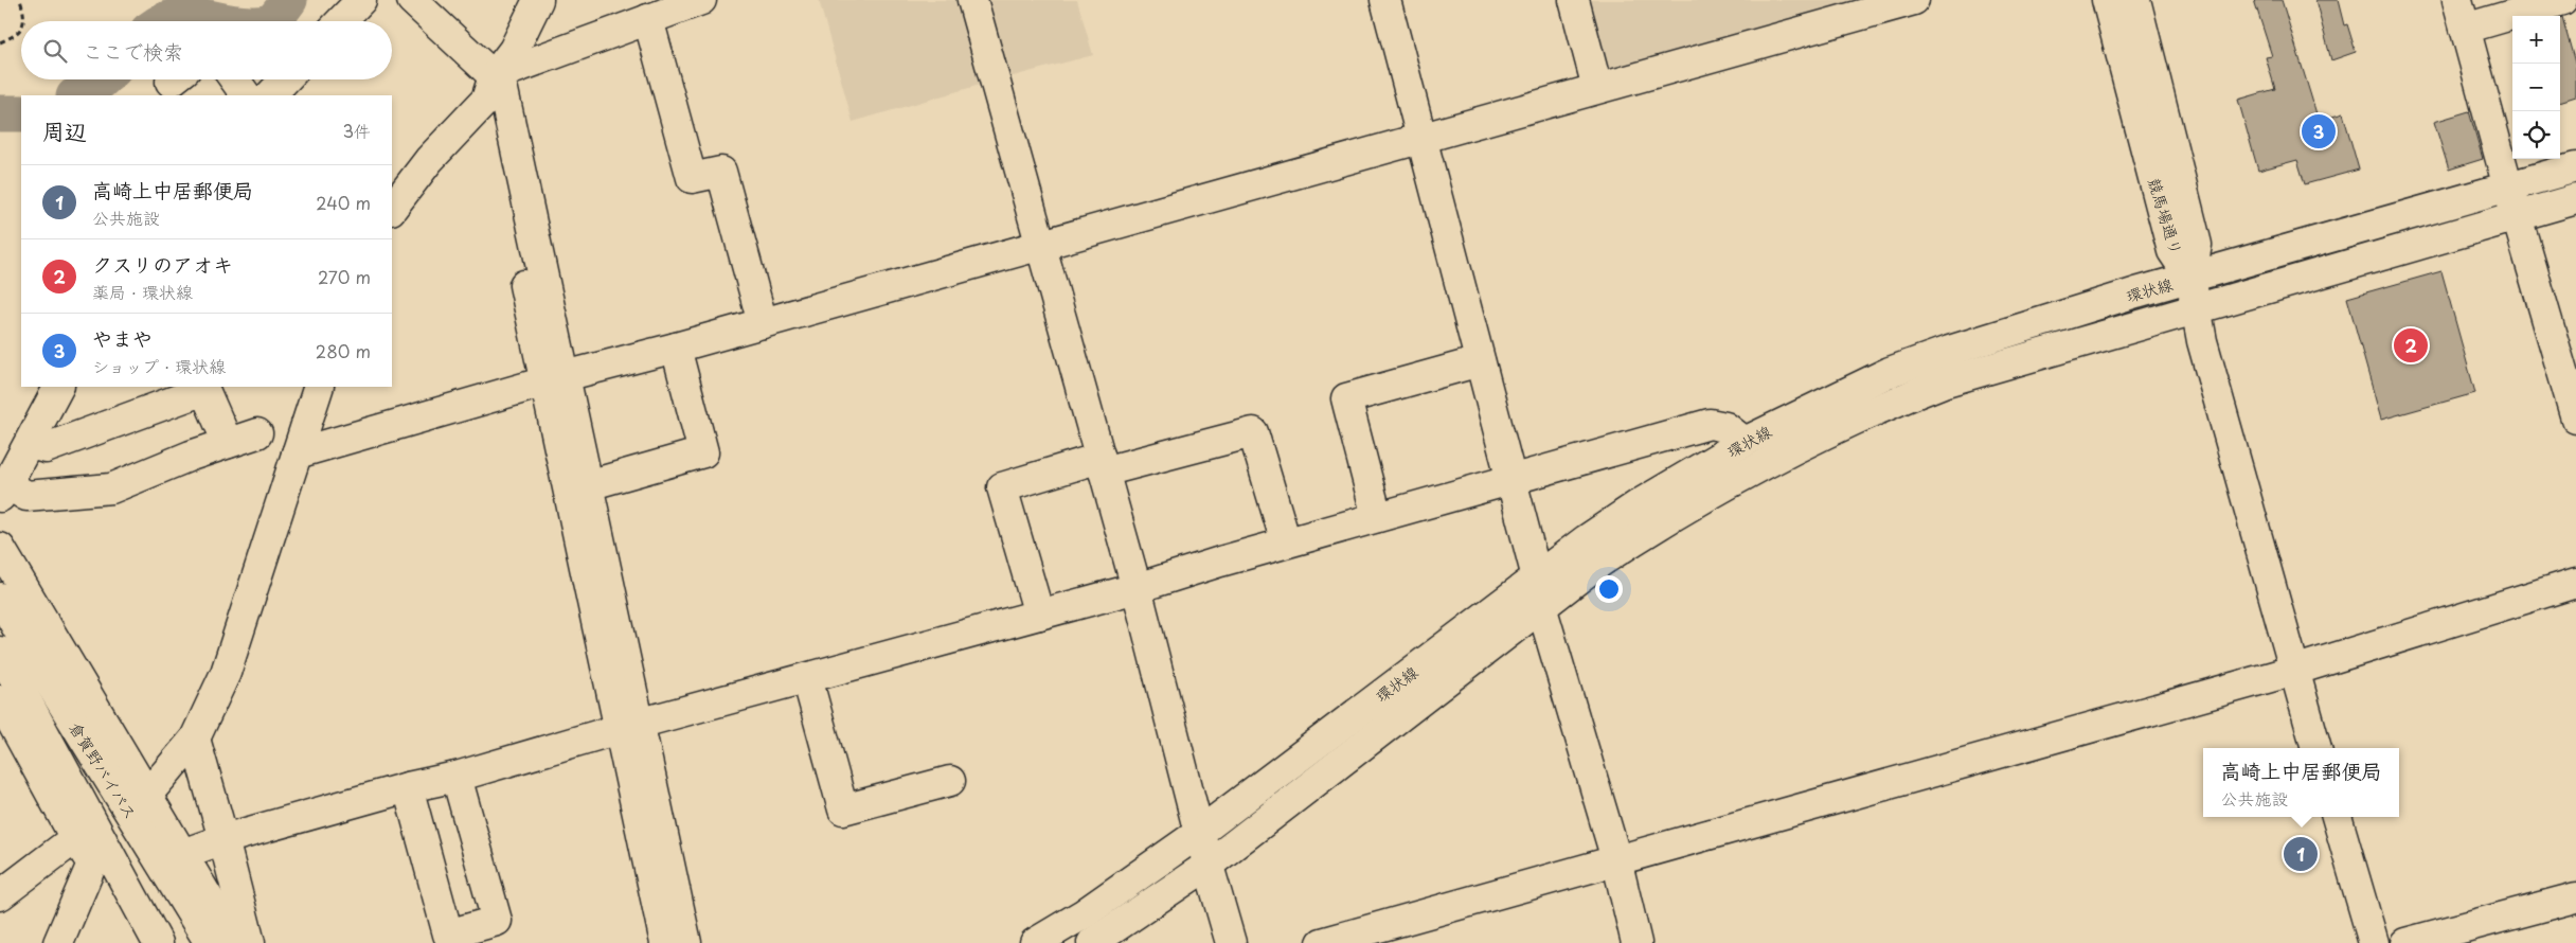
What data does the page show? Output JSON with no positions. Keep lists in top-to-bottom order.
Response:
{
  "streets": {
    "main road": ["競馬場通り", "環状線", "倉賀野バイパス"]
  },
  "crossings": [
    ["競馬場通り", "環状線"]
  ],
  "page": {
    "map_buttons": ["+", "−"],
    "search": "ここで検索",
    "heading": ["周辺", "3件"],
    "pins": ["3", "2", "1"],
    "list": [
      {
        "mark": "1",
        "name": "高崎上中居郵便局",
        "note": "公共施設",
        "value": "240 m"
      },
      {
        "mark": "2",
        "name": "クスリのアオキ",
        "note": "薬局 · 環状線",
        "value": "270 m"
      },
      {
        "mark": "3",
        "name": "やまや",
        "note": "ショップ · 環状線",
        "value": "280 m"
      }
    ],
    "popup": ["高崎上中居郵便局", "公共施設"]
  }
}
